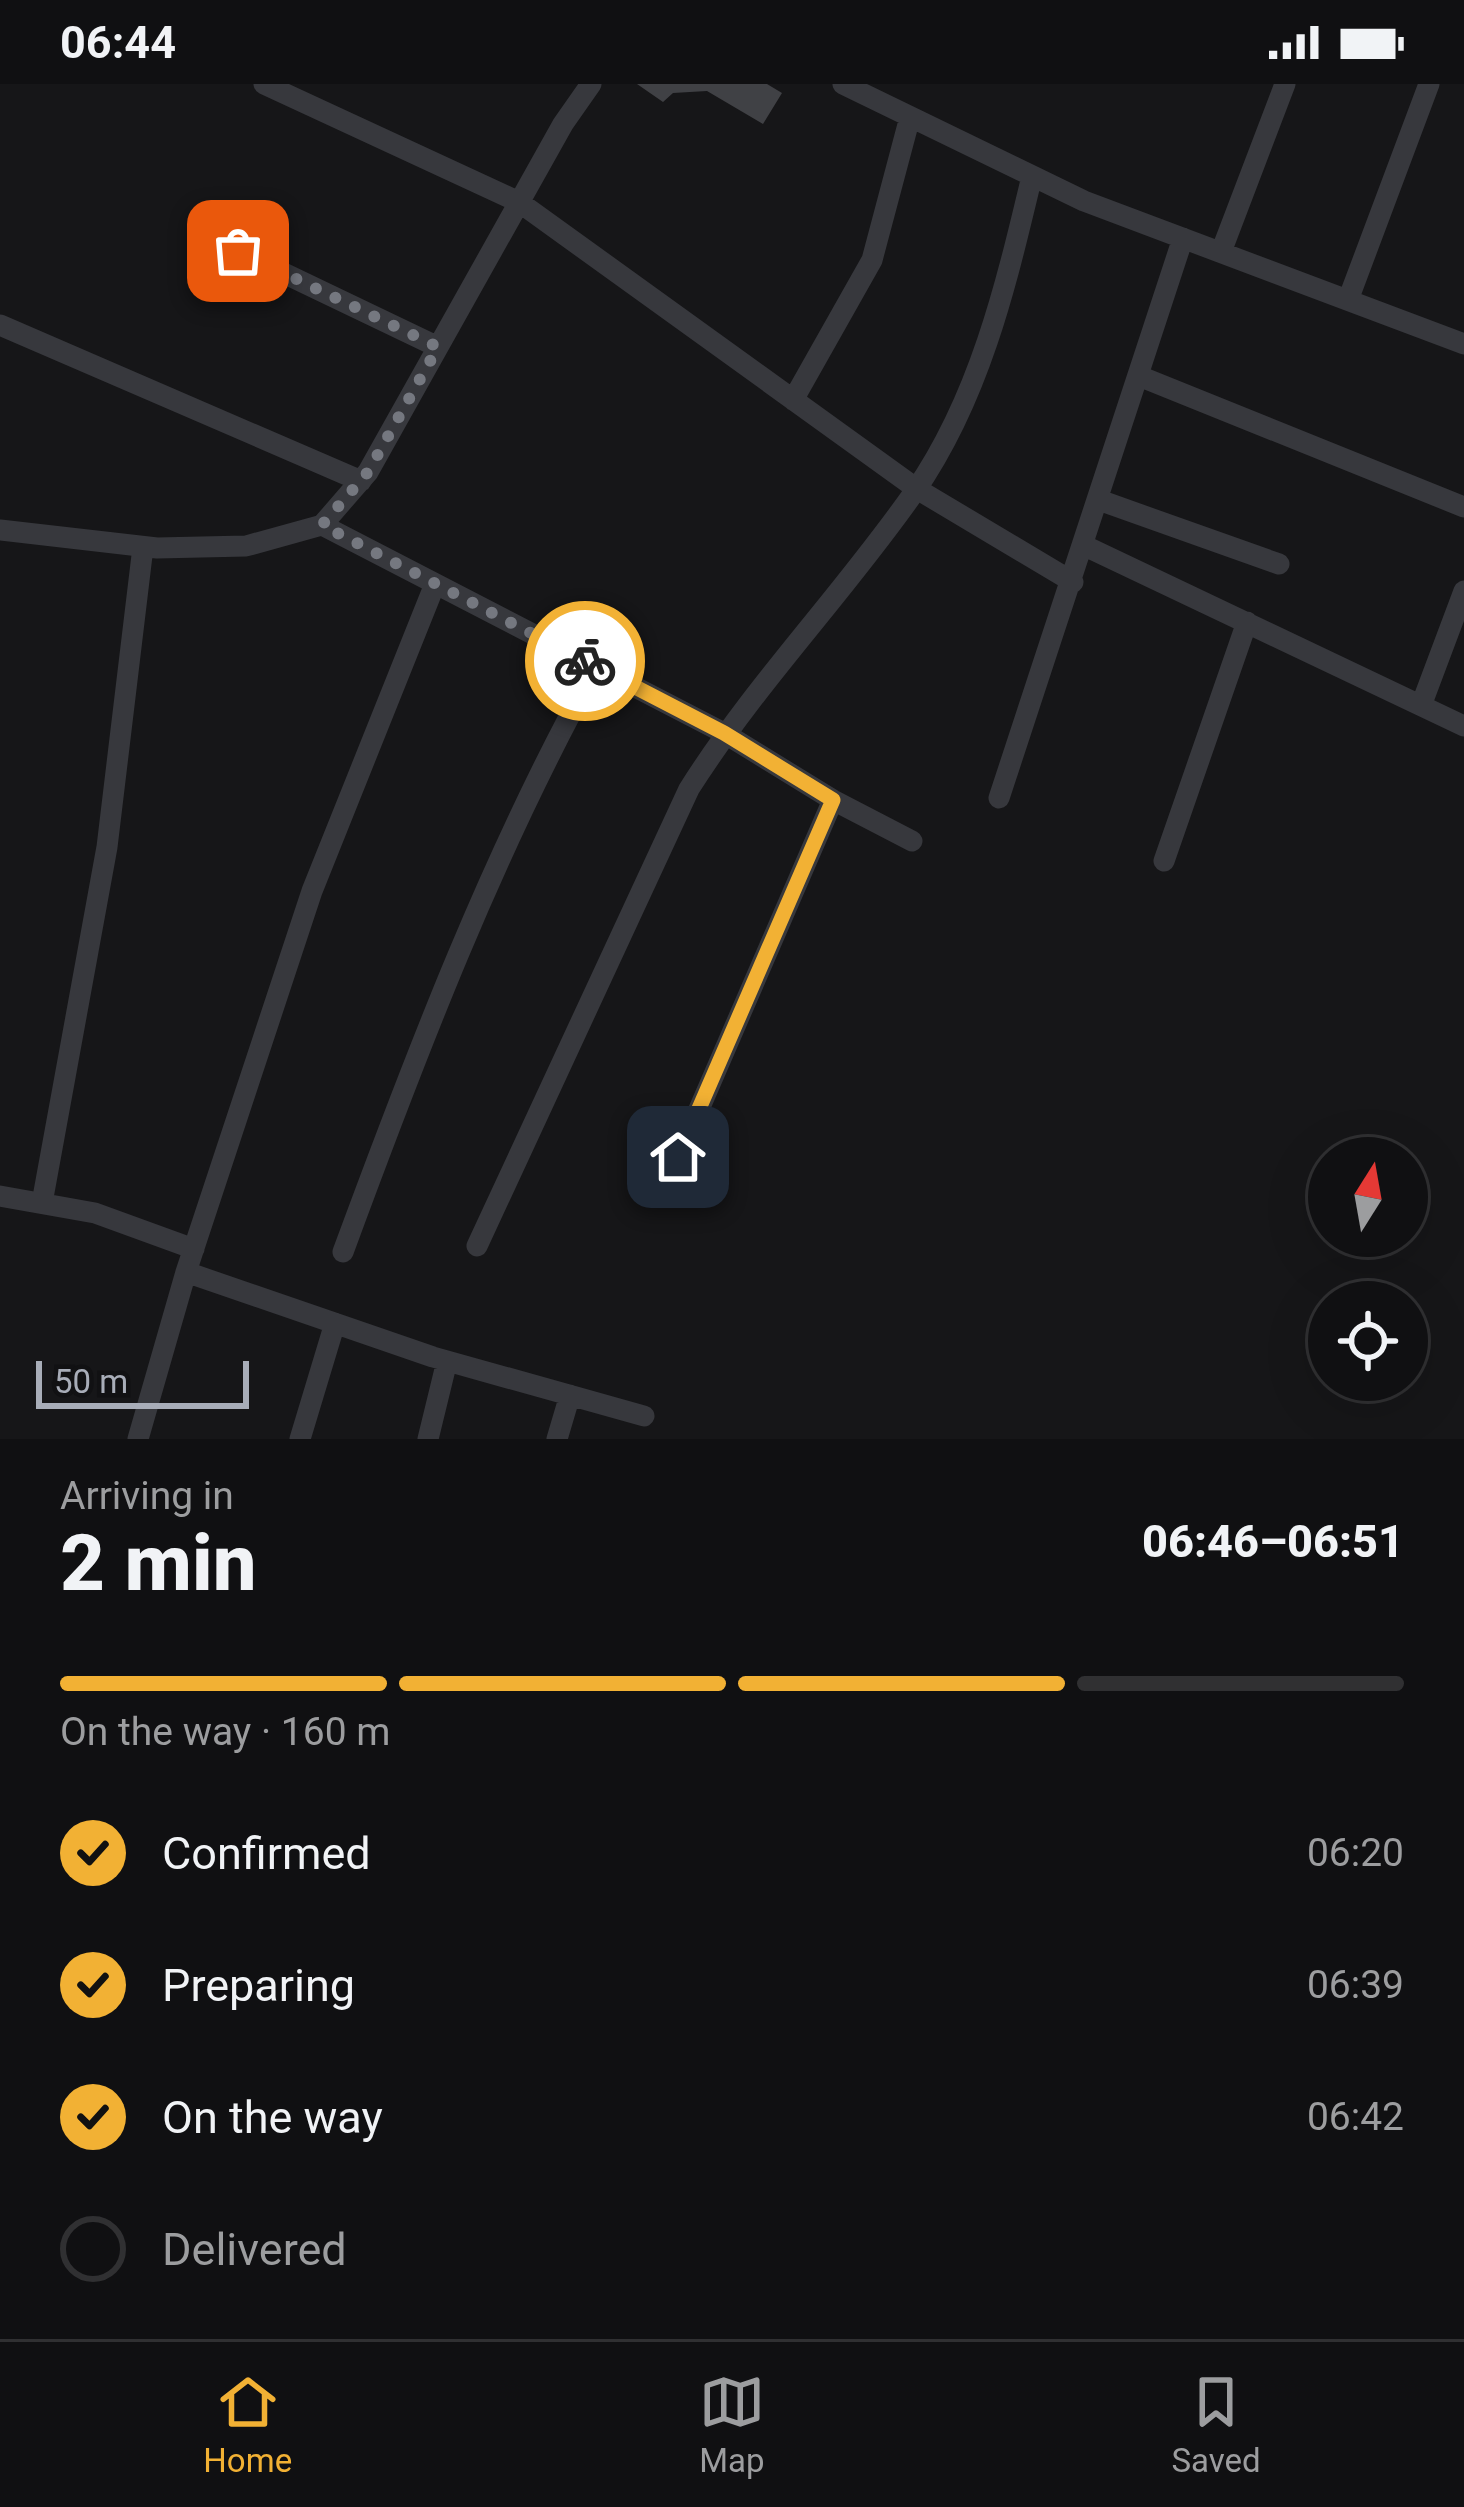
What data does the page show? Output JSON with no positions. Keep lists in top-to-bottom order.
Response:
{
  "scale_bar": "50 m",
  "north": "top",
  "page": {
    "status": "06:44",
    "scale": "50 m",
    "heading": ["2 min", "Arriving in", "06:46–06:51"],
    "bar": "On the way · 160 m",
    "list": [
      ["Confirmed", "06:20"],
      ["Preparing", "06:39"],
      ["On the way", "06:42"],
      "Delivered"
    ],
    "tabs": ["Home", "Map", "Saved"]
  }
}
